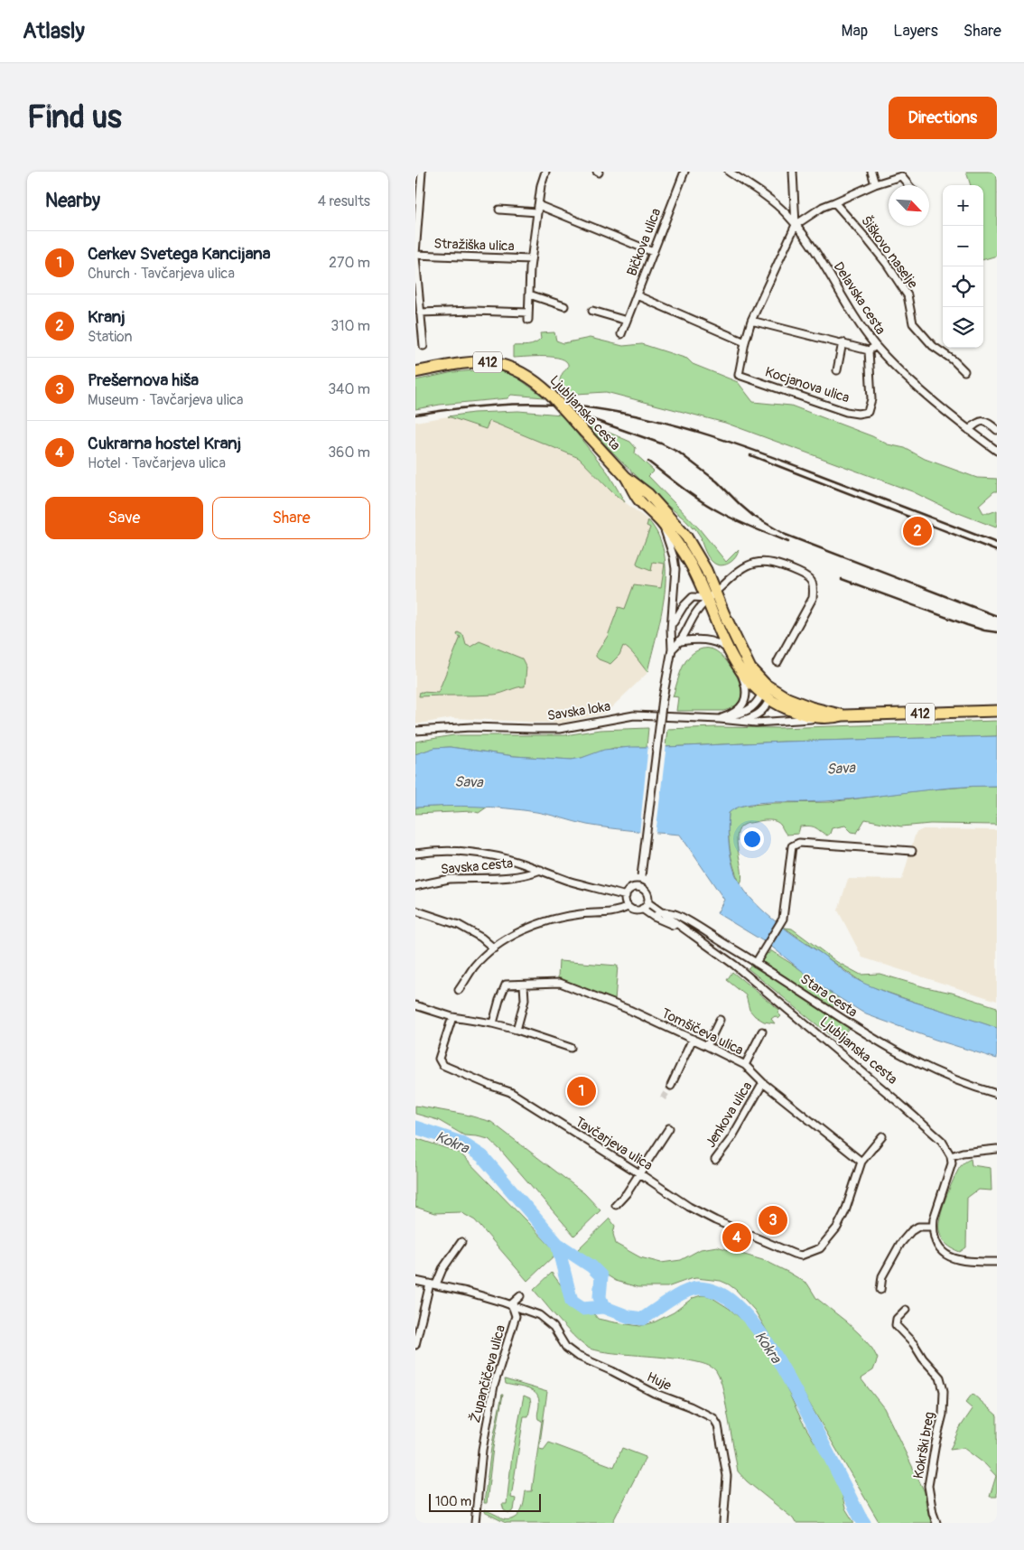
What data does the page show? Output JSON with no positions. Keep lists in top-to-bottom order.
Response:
{
  "streets": {
    "main road": ["412", "Ljubljanska cesta"],
    "street": [
      "Bičkova ulica",
      "Stražiška ulica",
      "Šiškovo naselje",
      "Delavska cesta",
      "Kocjanova ulica",
      "Savska loka",
      "Savska cesta",
      "Stara cesta",
      "Tomšičeva ulica",
      "Jenkova ulica",
      "Tavčarjeva ulica",
      "Župančičeva ulica",
      "Huje",
      "Kokrški breg"
    ]
  },
  "crossings": [
    ["Delavska cesta", "Kocjanova ulica"],
    ["412", "Ljubljanska cesta"],
    ["412", "Savska loka"],
    ["Ljubljanska cesta", "Savska cesta"],
    ["Ljubljanska cesta", "Stara cesta"],
    ["Tomšičeva ulica", "Jenkova ulica"],
    ["Tomšičeva ulica", "Tavčarjeva ulica"],
    ["Župančičeva ulica", "Huje"]
  ],
  "water": ["Sava", "Kokra"],
  "scale_bar": "100 m",
  "north": "bottom right",
  "page": {
    "header": "Atlasly",
    "nav": ["Map", "Layers", "Share"],
    "buttons": [
      "Directions",
      ["Save", "Share"]
    ],
    "title": "Find us",
    "heading": ["Nearby", "4 results"],
    "map_buttons": ["+", "−"],
    "list": [
      {
        "mark": "1",
        "name": "Cerkev Svetega Kancijana",
        "note": "Church · Tavčarjeva ulica",
        "value": "270 m"
      },
      {
        "mark": "2",
        "name": "Kranj",
        "note": "Station",
        "value": "310 m"
      },
      {
        "mark": "3",
        "name": "Prešernova hiša",
        "note": "Museum · Tavčarjeva ulica",
        "value": "340 m"
      },
      {
        "mark": "4",
        "name": "Cukrarna hostel Kranj",
        "note": "Hotel · Tavčarjeva ulica",
        "value": "360 m"
      }
    ],
    "pins": [
      "2",
      "1",
      "3",
      "4"
    ],
    "scale": "100 m"
  }
}
